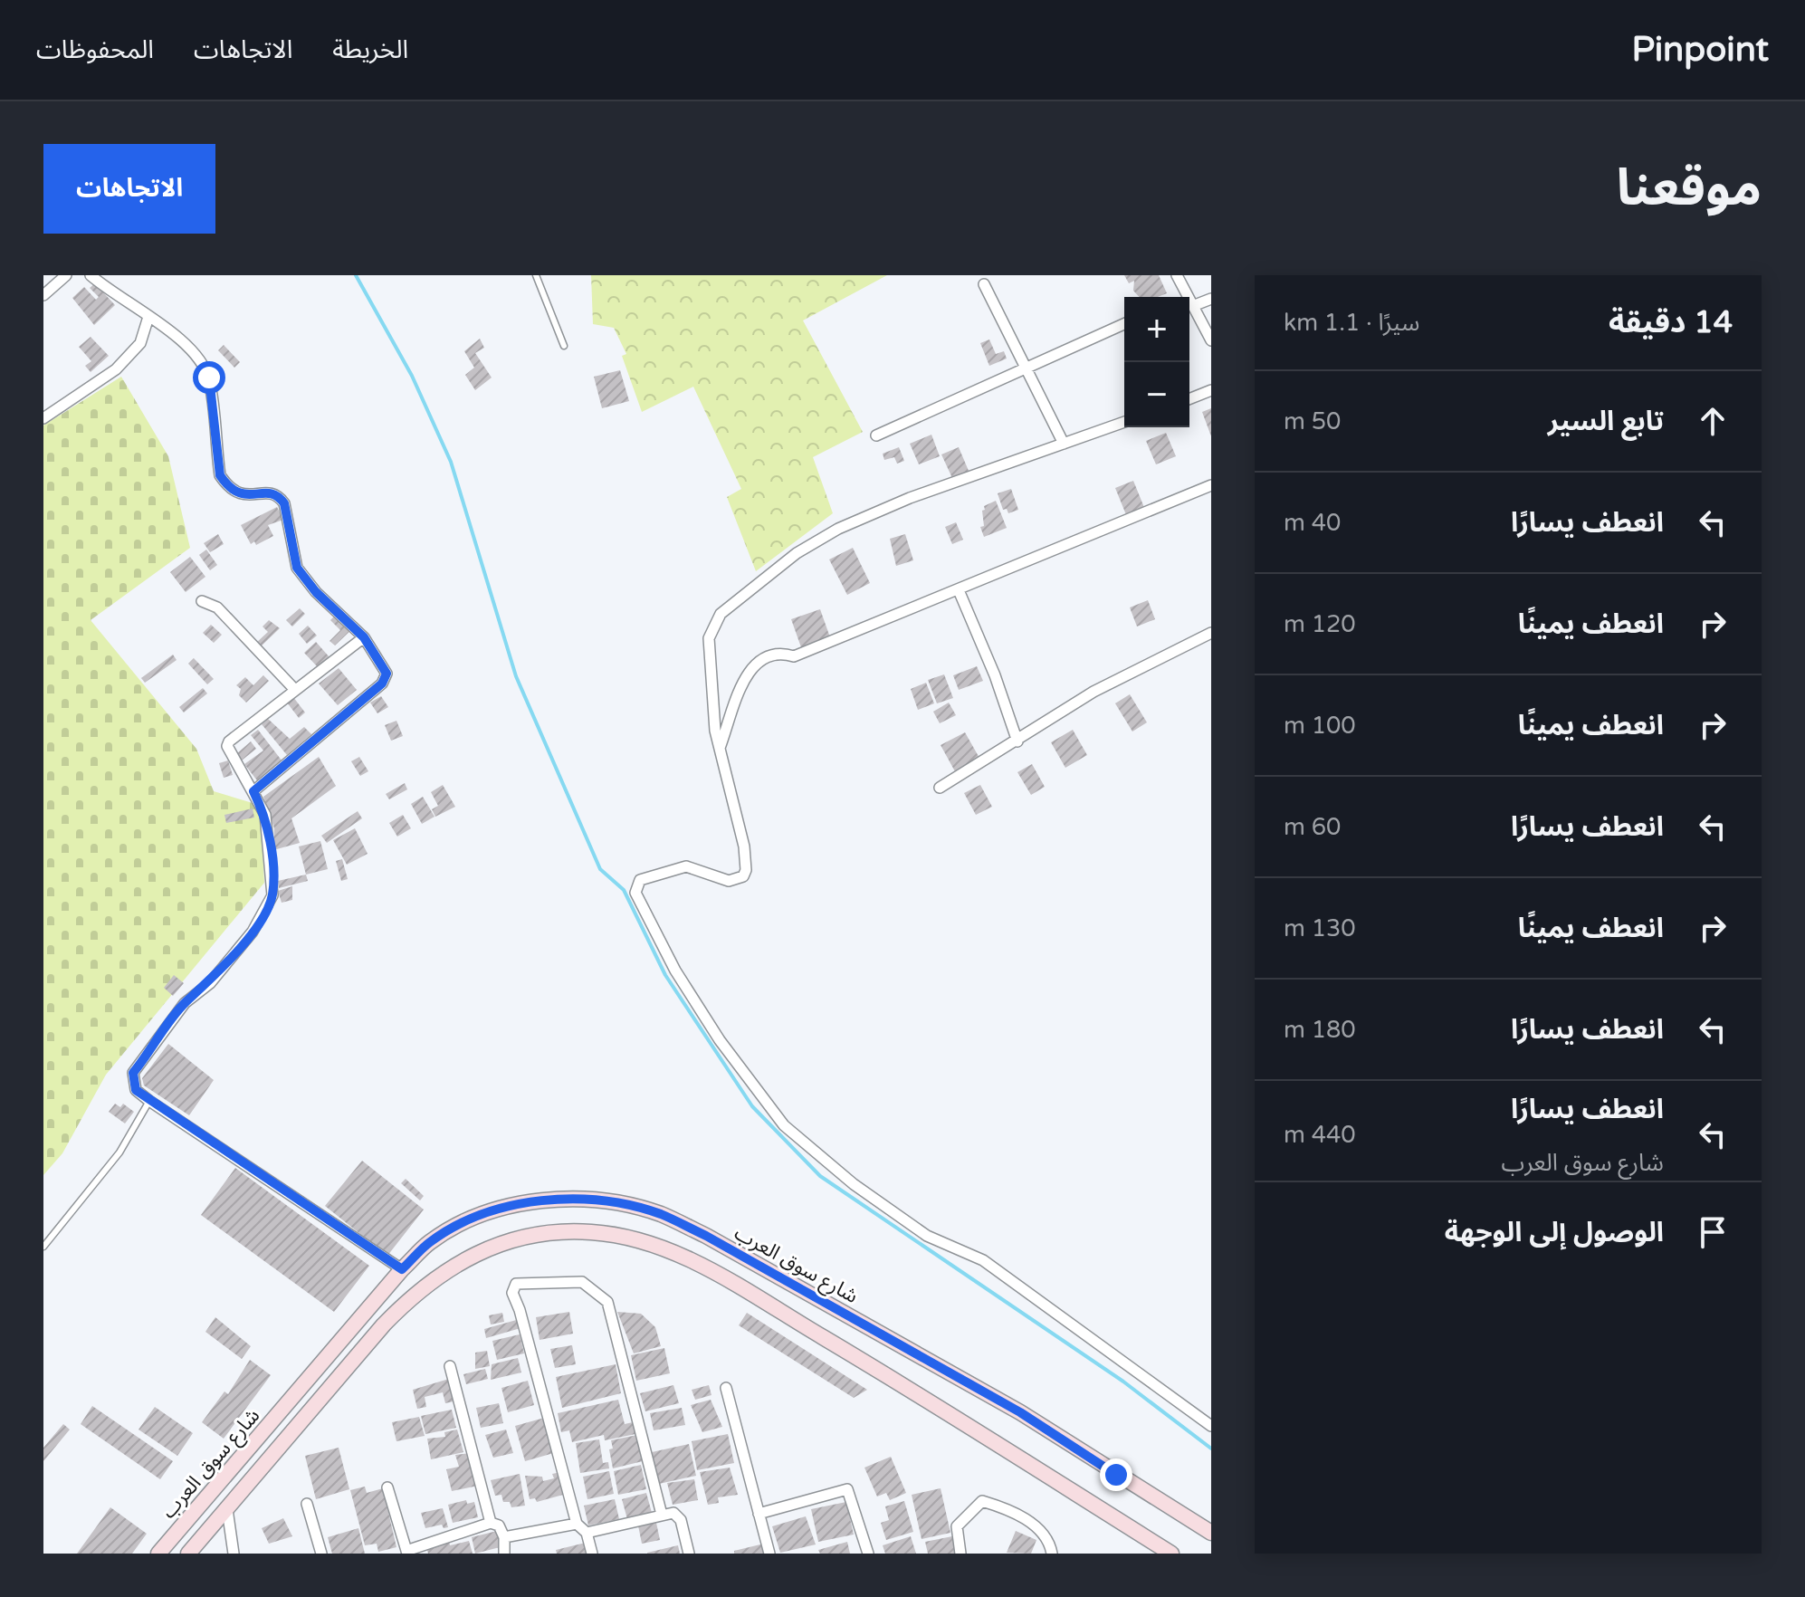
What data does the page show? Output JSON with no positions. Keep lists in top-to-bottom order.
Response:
{
  "streets": {
    "main road": ["شارع سوق العرب"]
  },
  "page": {
    "header": "Pinpoint",
    "nav": ["الخريطة", "الاتجاهات", "المحفوظات"],
    "title": "موقعنا",
    "buttons": "الاتجاهات",
    "heading": ["14 دقيقة", "سيرًا · 1.1 km"],
    "map_buttons": ["+", "−"],
    "list": [
      ["تابع السير", "50 m"],
      ["انعطف يسارًا", "40 m"],
      ["انعطف يمينًا", "120 m"],
      ["انعطف يمينًا", "100 m"],
      ["انعطف يسارًا", "60 m"],
      ["انعطف يمينًا", "130 m"],
      ["انعطف يسارًا", "180 m"],
      ["انعطف يسارًا", "شارع سوق العرب", "440 m"],
      "الوصول إلى الوجهة"
    ]
  }
}
